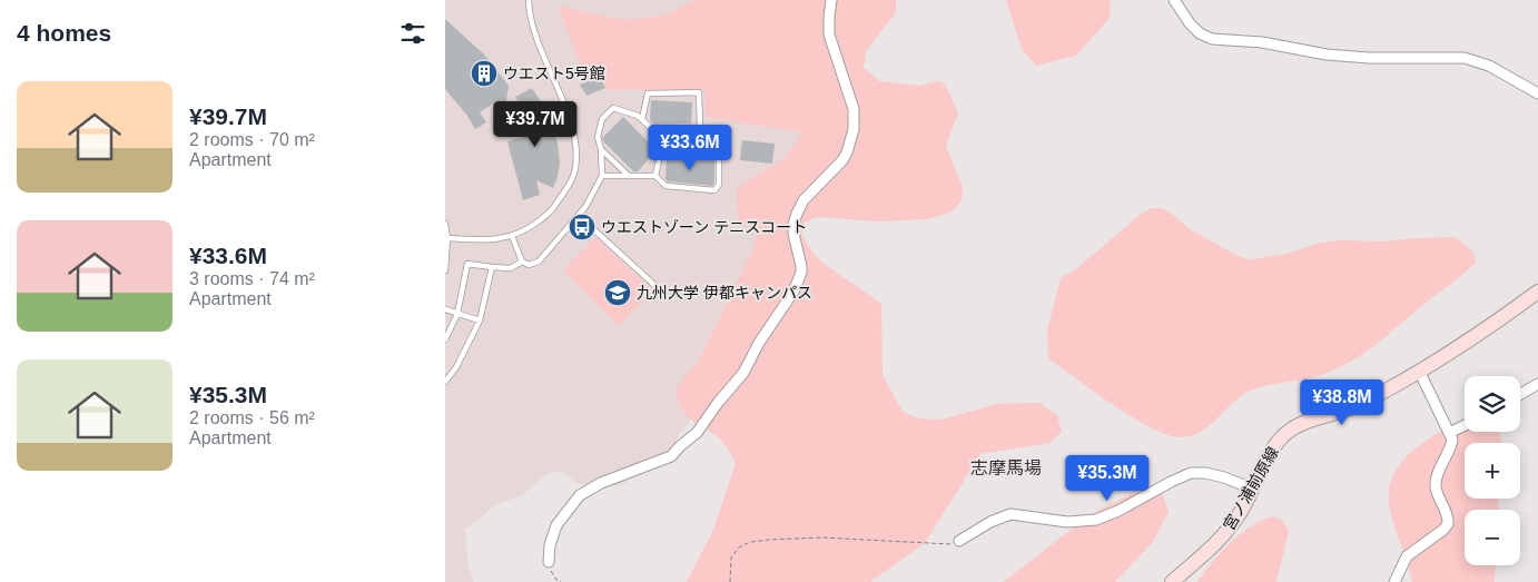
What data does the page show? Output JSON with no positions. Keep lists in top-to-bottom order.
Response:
{
  "streets": {
    "main road": ["宮ノ浦前原線"]
  },
  "districts": ["志摩馬場"],
  "places": {
    "building": ["ウエスト5号館"],
    "bus stop": ["ウエストゾーン テニスコート"],
    "school or university": ["九州大学 伊都キャンパス"]
  },
  "page": {
    "heading": "4 homes",
    "list": [
      {
        "name": "¥39.7M",
        "note": "2 rooms · 70 m² · Apartment"
      },
      {
        "name": "¥33.6M",
        "note": "3 rooms · 74 m² · Apartment"
      },
      {
        "name": "¥35.3M",
        "note": "2 rooms · 56 m² · Apartment"
      }
    ],
    "price": [
      "¥39.7M",
      "¥33.6M",
      "¥38.8M",
      "¥35.3M"
    ],
    "map_buttons": ["+", "−"]
  }
}
